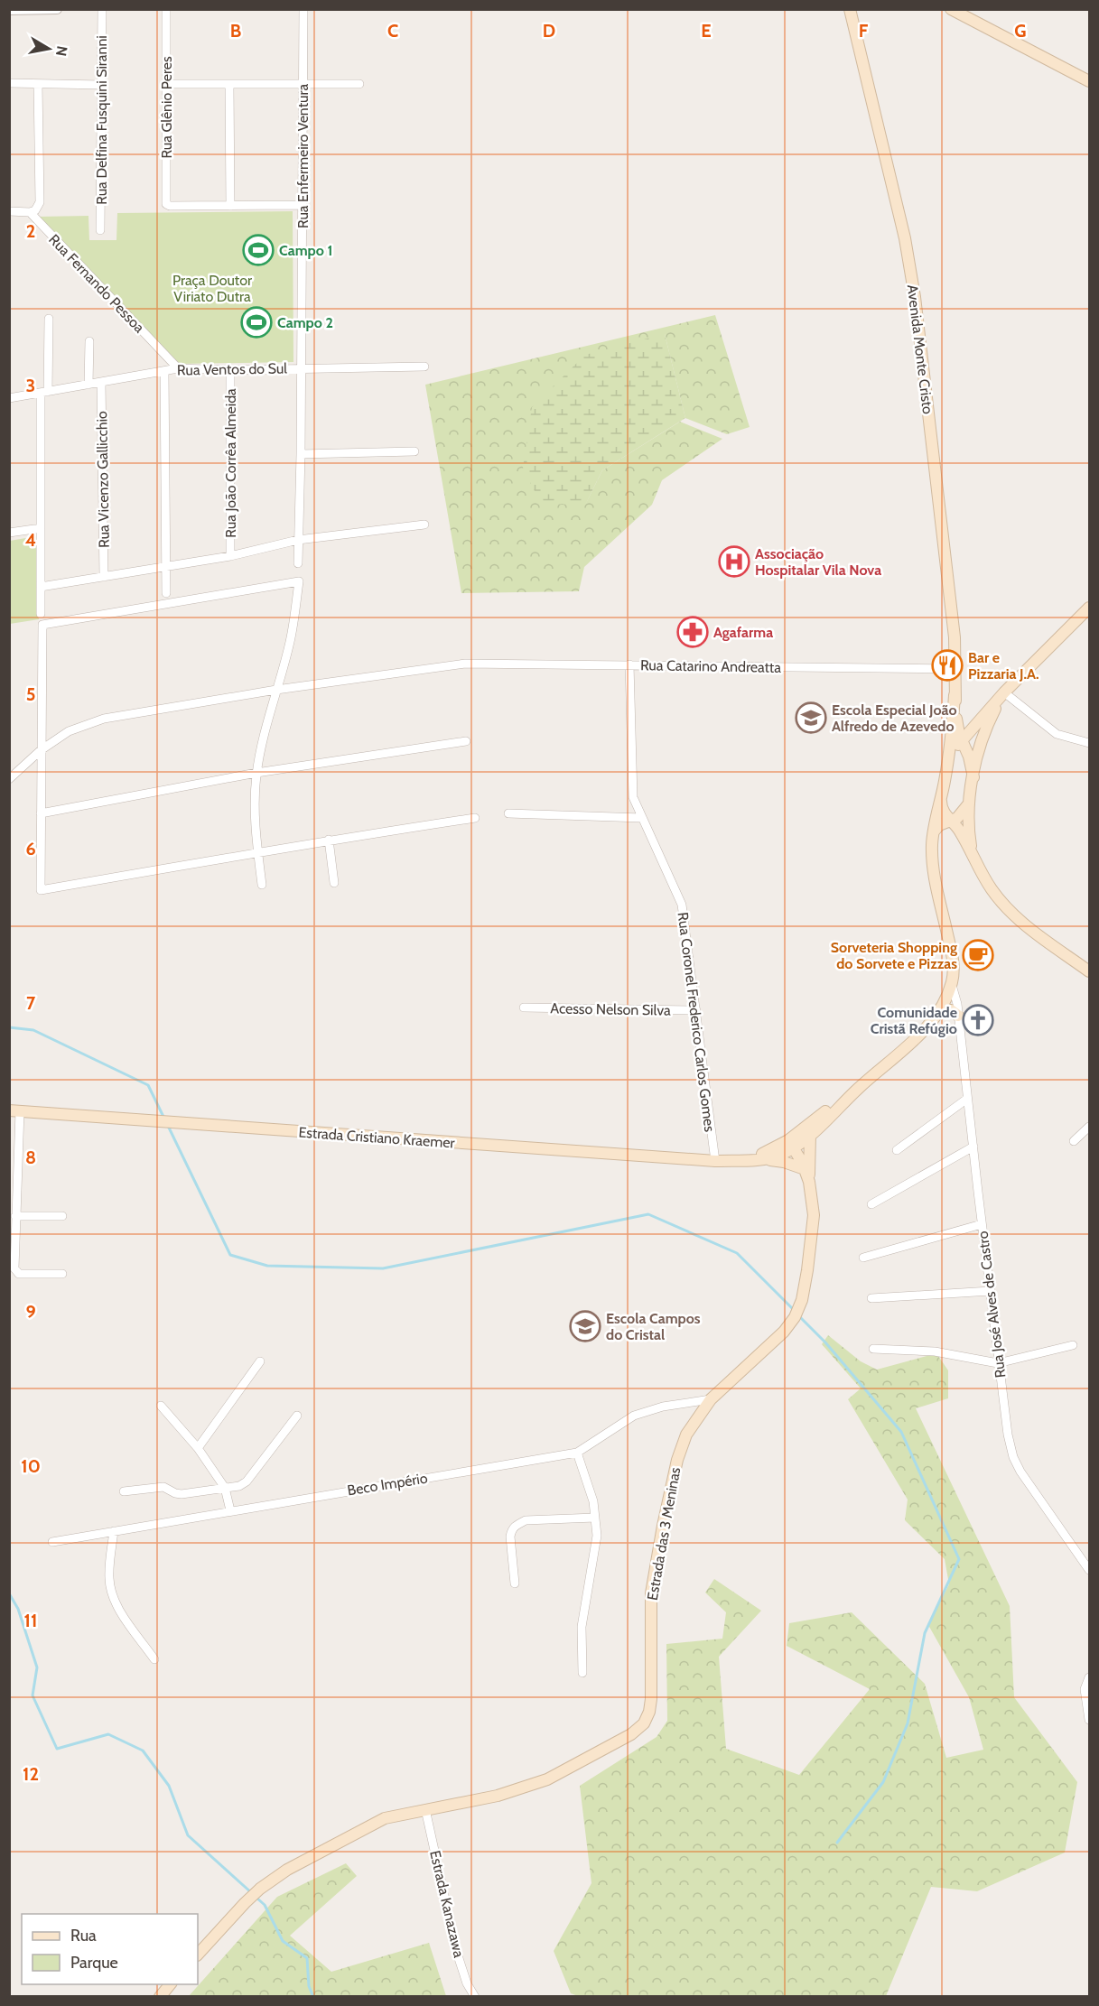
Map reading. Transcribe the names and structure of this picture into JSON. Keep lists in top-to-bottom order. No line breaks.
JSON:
{"streets":{"main road":["Avenida Monte Cristo","Estrada Cristiano Kraemer","Estrada das 3 Meninas"],"street":["Rua Glênio Peres","Rua Delfina Fusquini Siranni","Rua Enfermeiro Ventura","Rua Fernando Pessoa","Rua Ventos do Sul","Rua João Corrêa Almeida","Rua Vicenzo Gallicchio","Rua Catarino Andreatta","Acesso Nelson Silva","Rua Coronel Frederico Carlos Gomes","Rua José Alves de Castro","Beco Império","Estrada Kanazawa"]},"crossings":[["Rua Enfermeiro Ventura","Rua Ventos do Sul"],["Rua Fernando Pessoa","Rua Ventos do Sul"],["Avenida Monte Cristo","Rua Catarino Andreatta"],["Avenida Monte Cristo","Estrada Cristiano Kraemer"],["Rua Ventos do Sul","Rua João Corrêa Almeida"],["Rua Ventos do Sul","Rua Vicenzo Gallicchio"],["Rua Catarino Andreatta","Rua Coronel Frederico Carlos Gomes"],["Acesso Nelson Silva","Rua Coronel Frederico Carlos Gomes"],["Rua Coronel Frederico Carlos Gomes","Estrada Cristiano Kraemer"],["Estrada Cristiano Kraemer","Rua José Alves de Castro"],["Estrada Cristiano Kraemer","Estrada das 3 Meninas"],["Beco Império","Estrada das 3 Meninas"],["Estrada das 3 Meninas","Estrada Kanazawa"]],"parks":["Praça Doutor Viriato Dutra"],"places":{"sports":["Campo 1","Campo 2"],"hospital":["Associação Hospitalar Vila Nova"],"pharmacy":["Agafarma"],"restaurant":["Bar e Pizzaria J.A."],"school or university":["Escola Especial João Alfredo de Azevedo","Escola Campos do Cristal"],"cafe":["Sorveteria Shopping do Sorvete e Pizzas"],"church":["Comunidade Cristã Refúgio"]},"legend":["Rua","Parque"],"north":"right","grid":{"columns":["B","C","D","E","F","G"],"rows":["2","3","4","5","6","7","8","9","10","11","12"]}}
